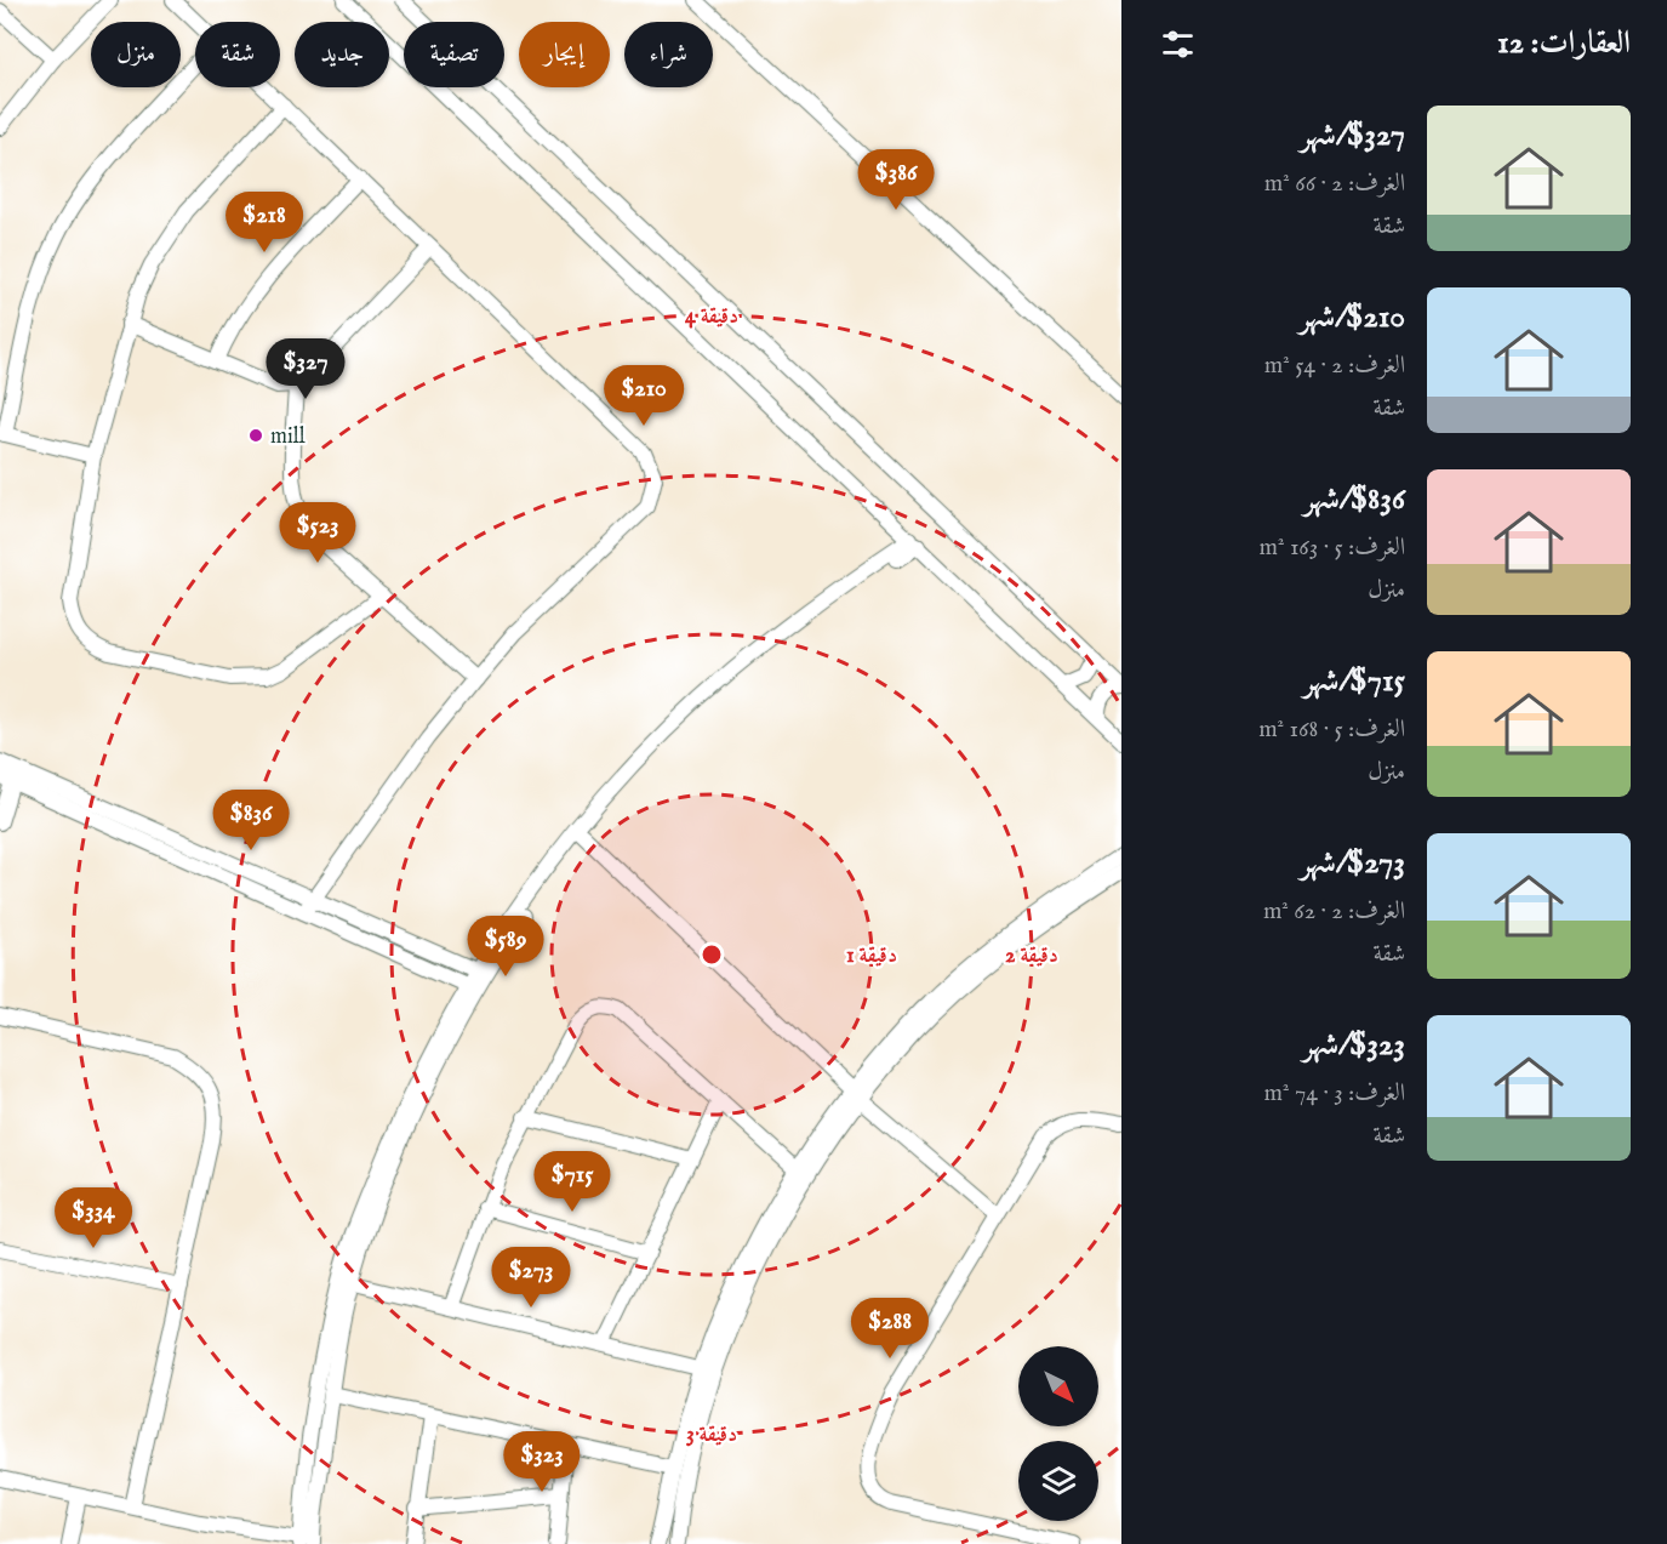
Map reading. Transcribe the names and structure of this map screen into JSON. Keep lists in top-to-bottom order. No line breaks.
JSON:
{"places":["mill"],"north":"bottom right","page":{"heading":"العقارات: 12","chip":["شراء","إيجار","تصفية","جديد","شقة","منزل"],"list":[{"name":"$327/شهر","note":"الغرف: 2 · 66 m² · شقة"},{"name":"$210/شهر","note":"الغرف: 2 · 54 m² · شقة"},{"name":"$836/شهر","note":"الغرف: 5 · 163 m² · منزل"},{"name":"$715/شهر","note":"الغرف: 5 · 168 m² · منزل"},{"name":"$273/شهر","note":"الغرف: 2 · 62 m² · شقة"},{"name":"$323/شهر","note":"الغرف: 3 · 74 m² · شقة"}],"price":["$386","$218","$327","$210","$523","$836","$589","$715","$334","$273","$288","$323"]},"rings":["4 دقيقة","1 دقيقة","2 دقيقة","3 دقيقة"]}
